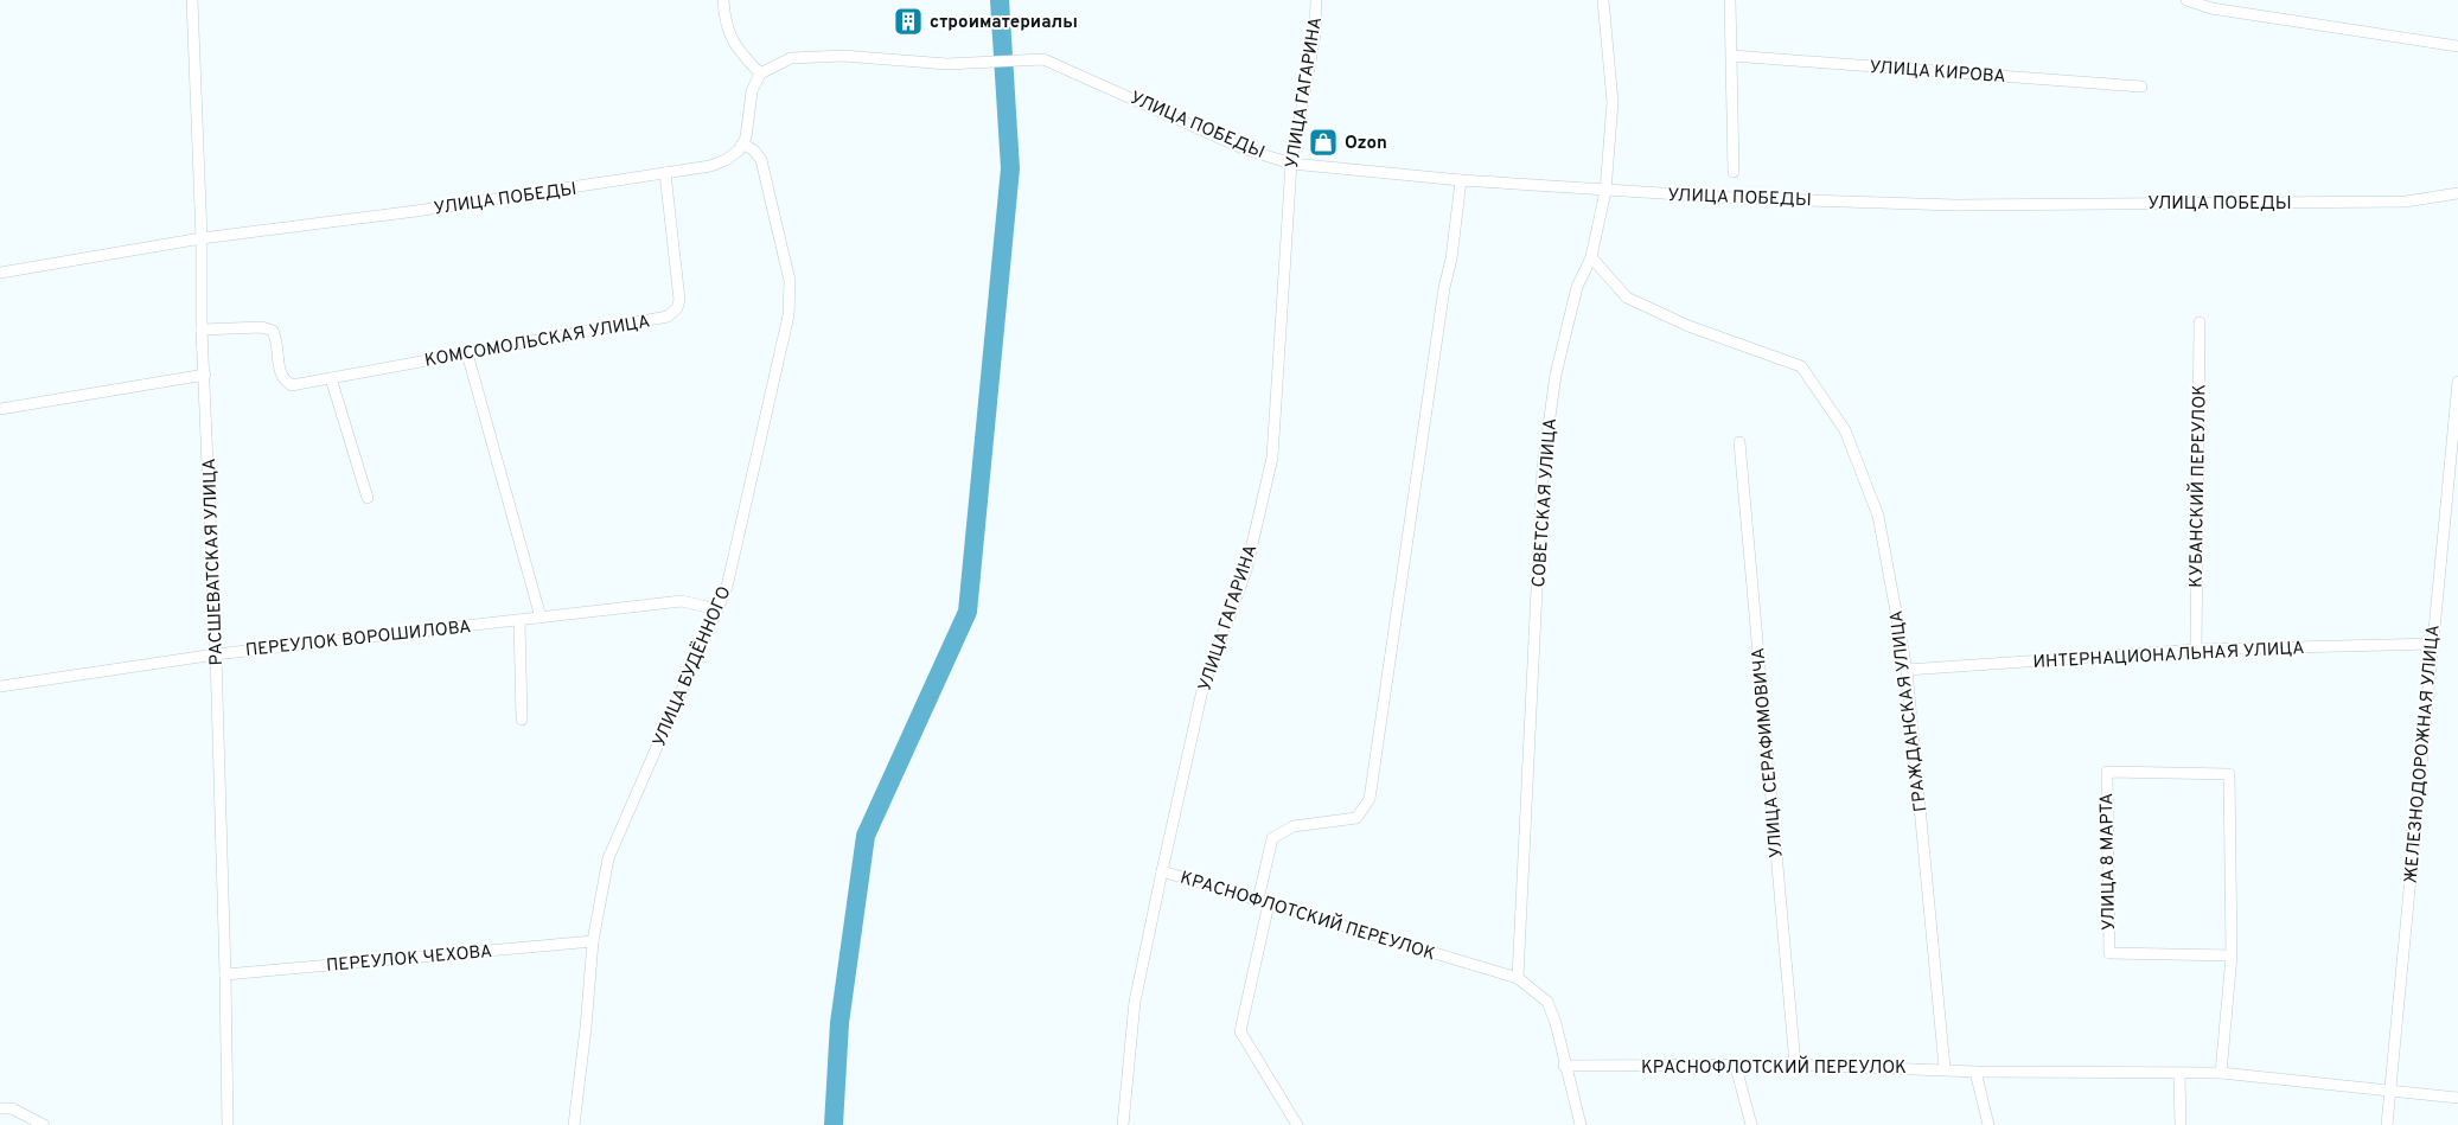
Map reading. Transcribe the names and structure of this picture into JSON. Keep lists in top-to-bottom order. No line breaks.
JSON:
{"streets":{"street":["УЛИЦА КИРОВА","УЛИЦА ГАГАРИНА","УЛИЦА ПОБЕДЫ","КОМСОМОЛЬСКАЯ УЛИЦА","КУБАНСКИЙ ПЕРЕУЛОК","СОВЕТСКАЯ УЛИЦА","РАСШЕВАТСКАЯ УЛИЦА","ПЕРЕУЛОК ВОРОШИЛОВА","ИНТЕРНАЦИОНАЛЬНАЯ УЛИЦА","УЛИЦА БУДЁННОГО","ГРАЖДАНСКАЯ УЛИЦА","УЛИЦА СЕРАФИМОВИЧА","ЖЕЛЕЗНОДОРОЖНАЯ УЛИЦА","УЛИЦА 8 МАРТА","КРАСНОФЛОТСКИЙ ПЕРЕУЛОК","ПЕРЕУЛОК ЧЕХОВА"]},"crossings":[["УЛИЦА ГАГАРИНА","УЛИЦА ПОБЕДЫ"],["УЛИЦА ГАГАРИНА","КРАСНОФЛОТСКИЙ ПЕРЕУЛОК"],["УЛИЦА ПОБЕДЫ","КОМСОМОЛЬСКАЯ УЛИЦА"],["УЛИЦА ПОБЕДЫ","СОВЕТСКАЯ УЛИЦА"],["УЛИЦА ПОБЕДЫ","РАСШЕВАТСКАЯ УЛИЦА"],["УЛИЦА ПОБЕДЫ","УЛИЦА БУДЁННОГО"],["КОМСОМОЛЬСКАЯ УЛИЦА","РАСШЕВАТСКАЯ УЛИЦА"],["КУБАНСКИЙ ПЕРЕУЛОК","ИНТЕРНАЦИОНАЛЬНАЯ УЛИЦА"],["СОВЕТСКАЯ УЛИЦА","ГРАЖДАНСКАЯ УЛИЦА"],["СОВЕТСКАЯ УЛИЦА","КРАСНОФЛОТСКИЙ ПЕРЕУЛОК"],["РАСШЕВАТСКАЯ УЛИЦА","ПЕРЕУЛОК ВОРОШИЛОВА"],["РАСШЕВАТСКАЯ УЛИЦА","ПЕРЕУЛОК ЧЕХОВА"],["ПЕРЕУЛОК ВОРОШИЛОВА","УЛИЦА БУДЁННОГО"],["ИНТЕРНАЦИОНАЛЬНАЯ УЛИЦА","ГРАЖДАНСКАЯ УЛИЦА"],["ИНТЕРНАЦИОНАЛЬНАЯ УЛИЦА","ЖЕЛЕЗНОДОРОЖНАЯ УЛИЦА"],["УЛИЦА БУДЁННОГО","ПЕРЕУЛОК ЧЕХОВА"],["ГРАЖДАНСКАЯ УЛИЦА","КРАСНОФЛОТСКИЙ ПЕРЕУЛОК"],["УЛИЦА СЕРАФИМОВИЧА","КРАСНОФЛОТСКИЙ ПЕРЕУЛОК"],["ЖЕЛЕЗНОДОРОЖНАЯ УЛИЦА","КРАСНОФЛОТСКИЙ ПЕРЕУЛОК"],["УЛИЦА 8 МАРТА","КРАСНОФЛОТСКИЙ ПЕРЕУЛОК"]],"places":{"building":["строиматериалы"],"shop":["Ozon"]}}
